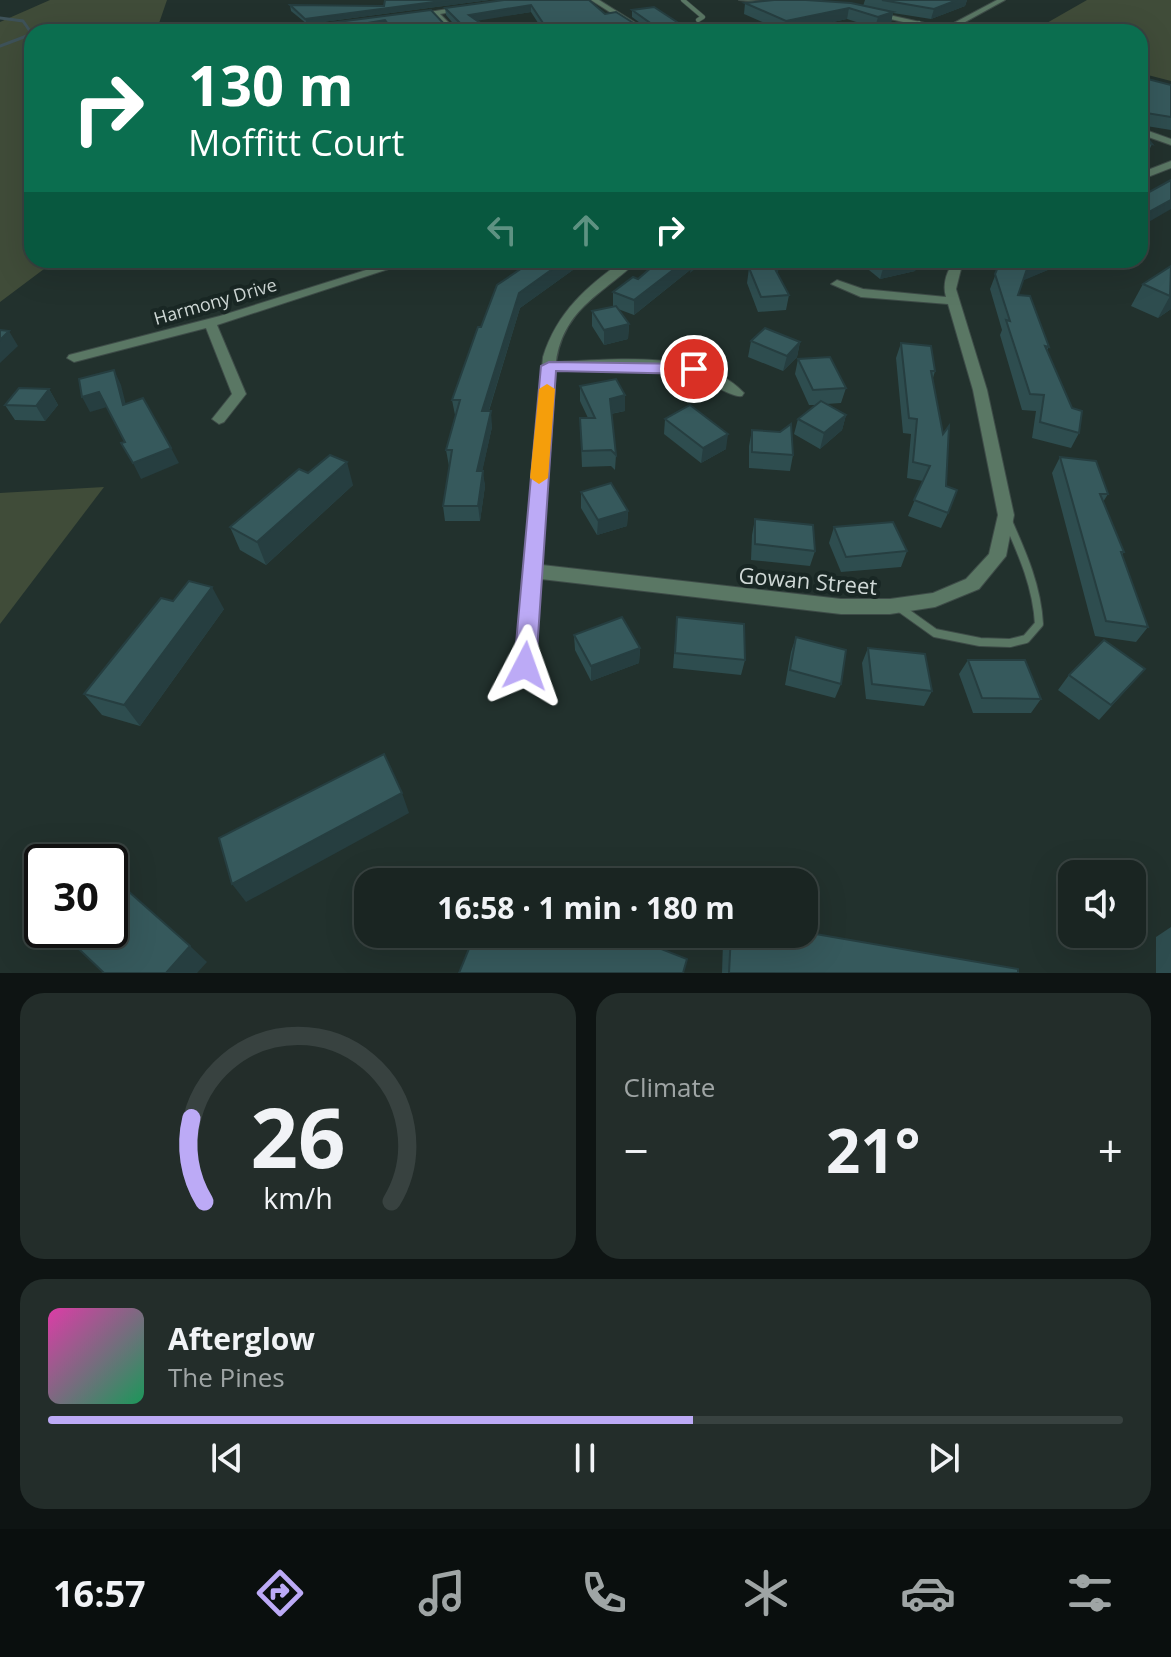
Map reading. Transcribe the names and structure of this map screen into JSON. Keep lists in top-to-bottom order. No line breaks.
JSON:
{"streets":{"street":["Harmony Drive","Gowan Street"]},"page":{"turn":["130 m","Moffitt Court"],"limit":"30","trip":"16:58 · 1 min · 180 m","tile":"Climate","heat":["−","21°","+"],"song":["Afterglow","The Pines"],"tabs":"16:57","gauge":["26","km/h"]}}
